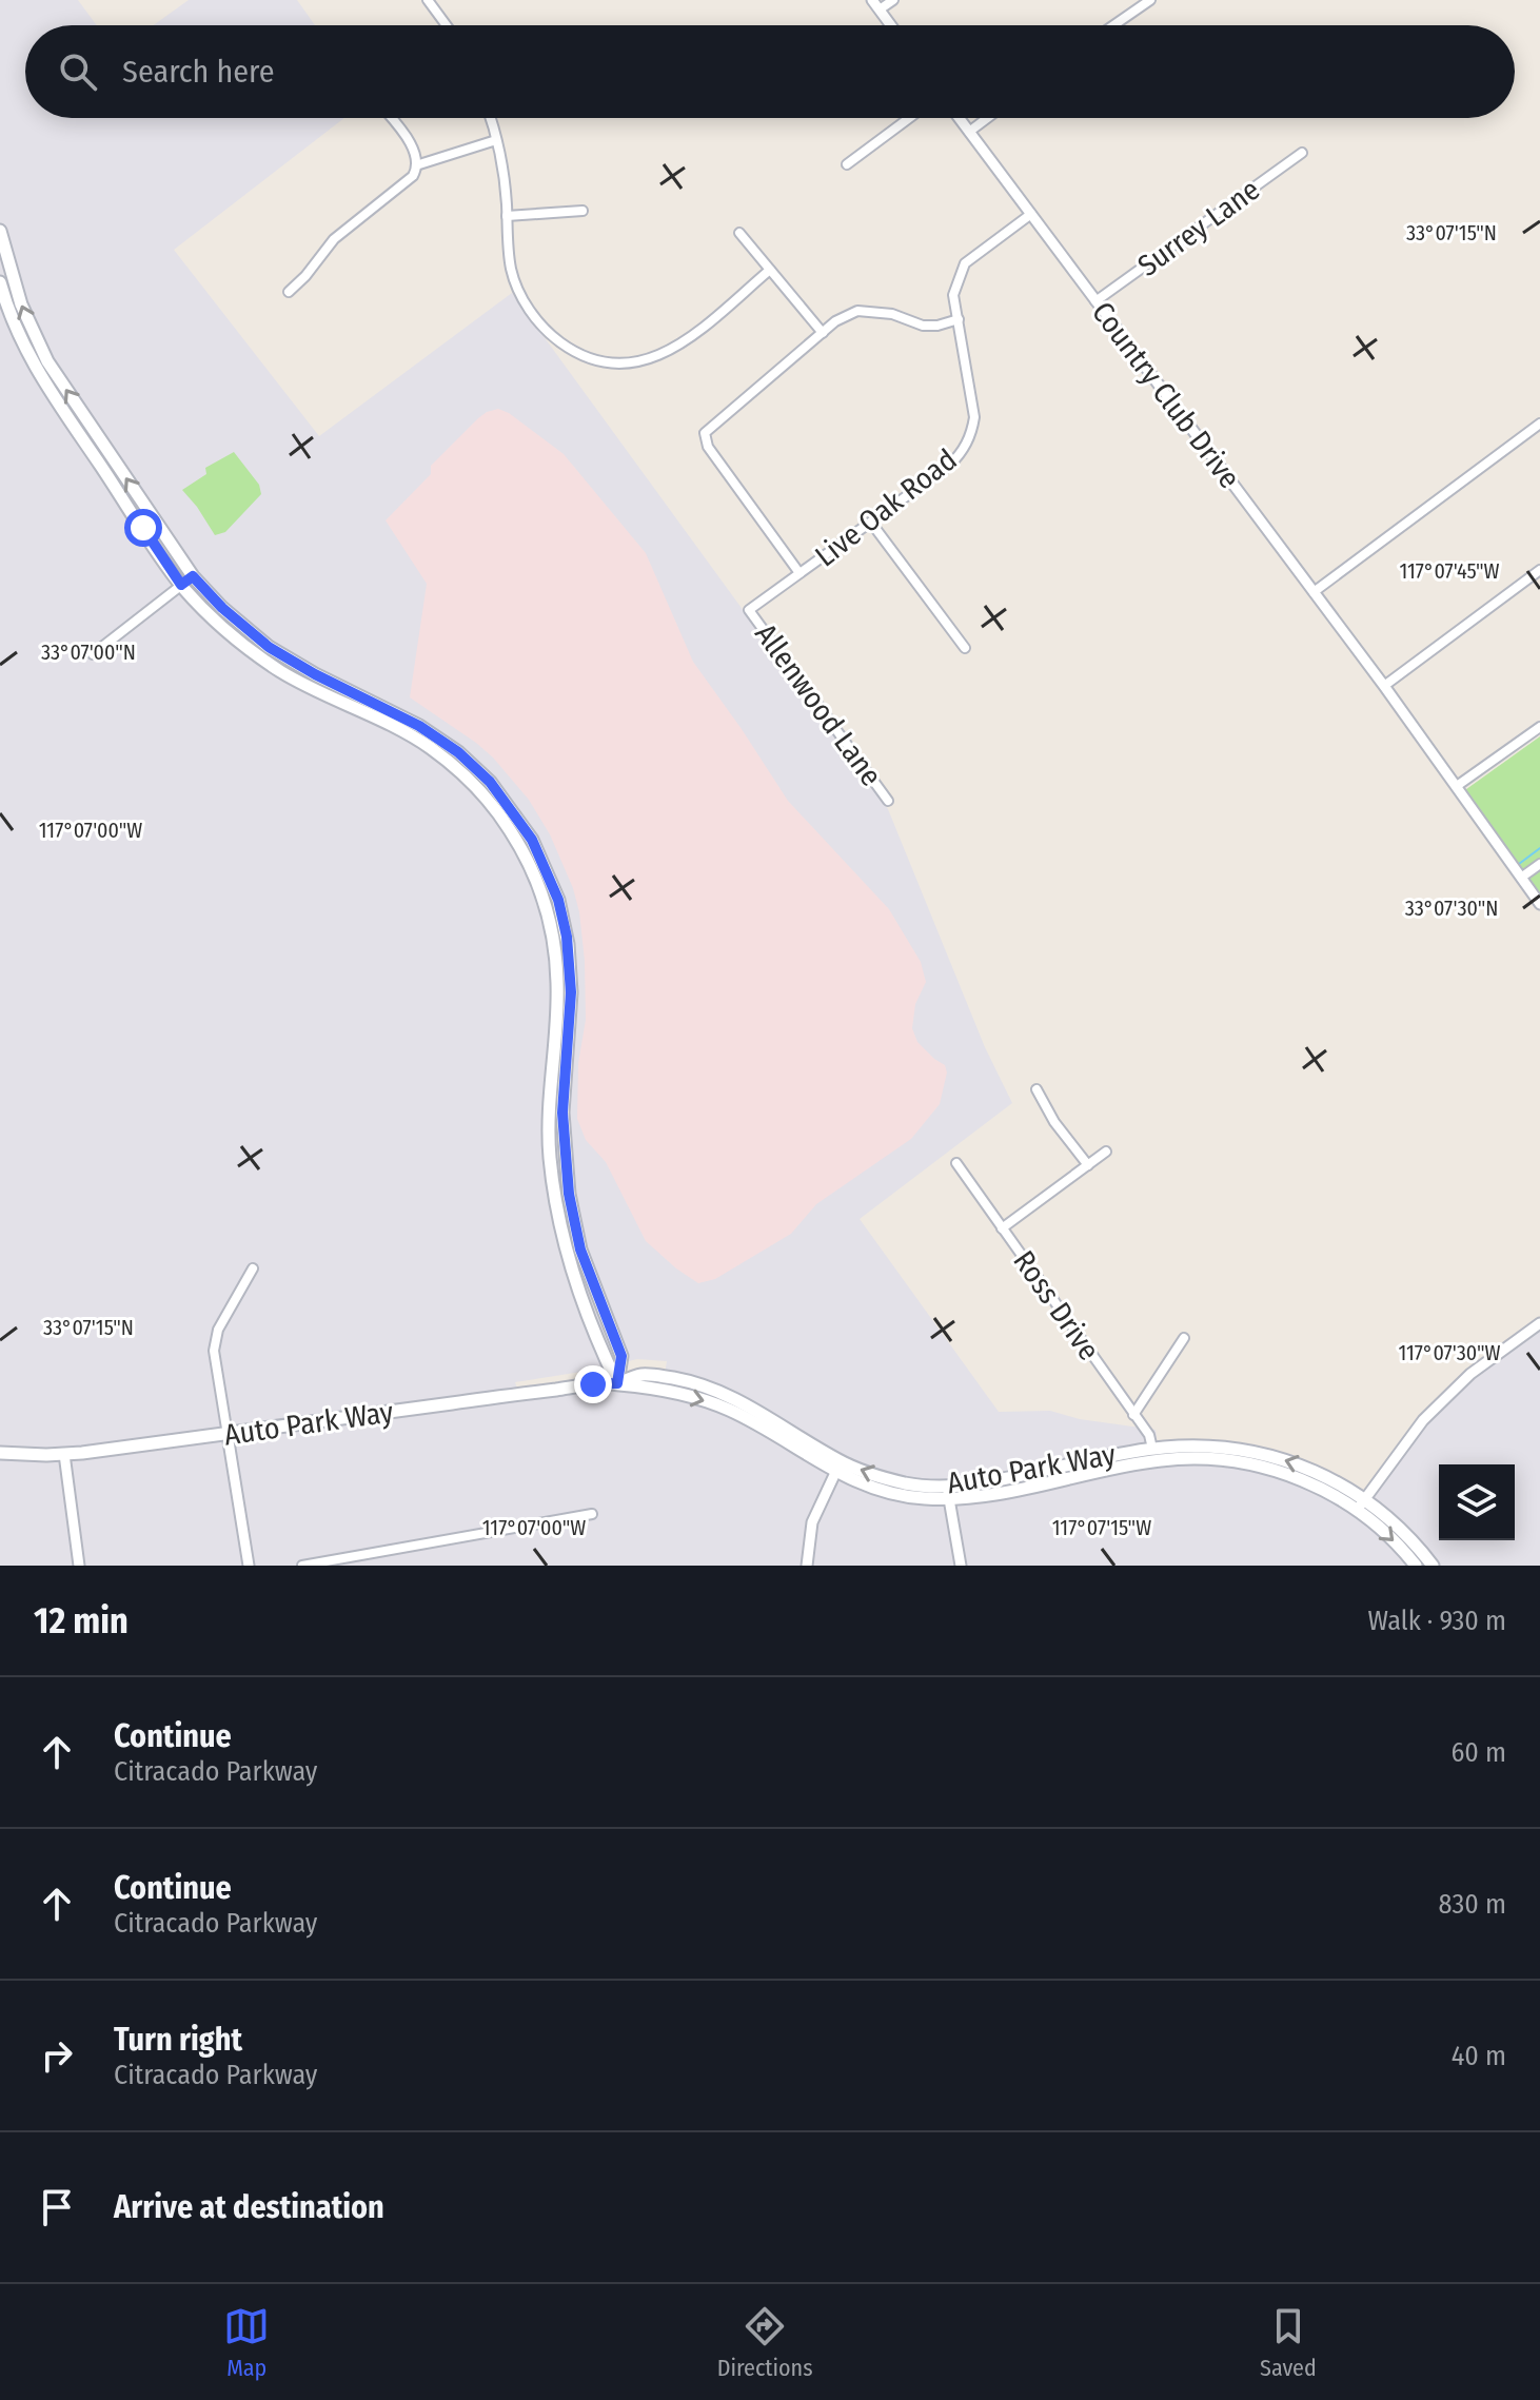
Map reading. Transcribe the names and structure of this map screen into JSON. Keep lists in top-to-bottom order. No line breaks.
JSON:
{"streets":{"main road":["Auto Park Way"],"street":["Surrey Lane","Country Club Drive","Live Oak Road","Allenwood Lane","Ross Drive"]},"crossings":[["Surrey Lane","Country Club Drive"],["Country Club Drive","Live Oak Road"],["Live Oak Road","Allenwood Lane"],["Ross Drive","Auto Park Way"]],"page":{"search":"Search here","heading":["12 min","Walk · 930 m"],"list":[["Continue","Citracado Parkway","60 m"],["Continue","Citracado Parkway","830 m"],["Turn right","Citracado Parkway","40 m"],"Arrive at destination"],"nav":["Map","Directions","Saved"]},"coordinates":["33°07'15\"N","117°07'45\"W","33°07'00\"N","117°07'00\"W","33°07'30\"N","117°07'30\"W","117°07'15\"W"]}
